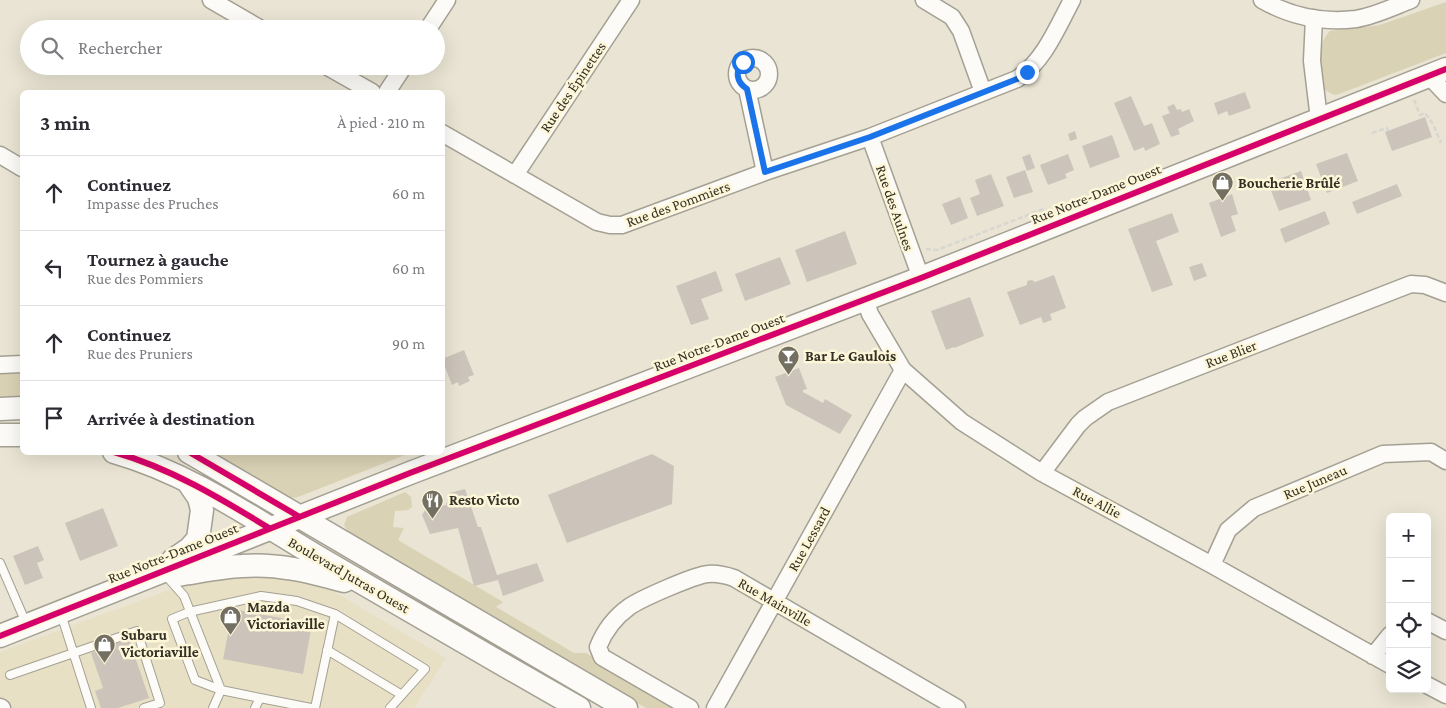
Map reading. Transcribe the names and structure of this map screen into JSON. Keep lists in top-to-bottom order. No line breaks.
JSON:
{"streets":{"street":["Rue des Épinettes","Rue Notre-Dame Ouest","Rue des Pommiers","Rue des Aulnes","Rue Blier","Rue Juneau","Rue Allie","Rue Lessard","Boulevard Jutras Ouest","Rue Mainville"]},"crossings":[["Rue des Épinettes","Rue des Pommiers"],["Rue Notre-Dame Ouest","Rue des Aulnes"],["Rue Notre-Dame Ouest","Rue Allie"],["Rue Notre-Dame Ouest","Boulevard Jutras Ouest"],["Rue des Pommiers","Rue des Aulnes"],["Rue Blier","Rue Allie"],["Rue Juneau","Rue Allie"],["Rue Allie","Rue Lessard"],["Rue Lessard","Rue Mainville"]],"places":{"shop":["Boucherie Brûlé","Mazda Victoriaville","Subaru Victoriaville"],"bar":["Bar Le Gaulois"],"restaurant":["Resto Victo"]},"page":{"search":"Rechercher","heading":["3 min","À pied · 210 m"],"list":[["Continuez","Impasse des Pruches","60 m"],["Tournez à gauche","Rue des Pommiers","60 m"],["Continuez","Rue des Pruniers","90 m"],"Arrivée à destination"],"map_buttons":["+","−"]}}
